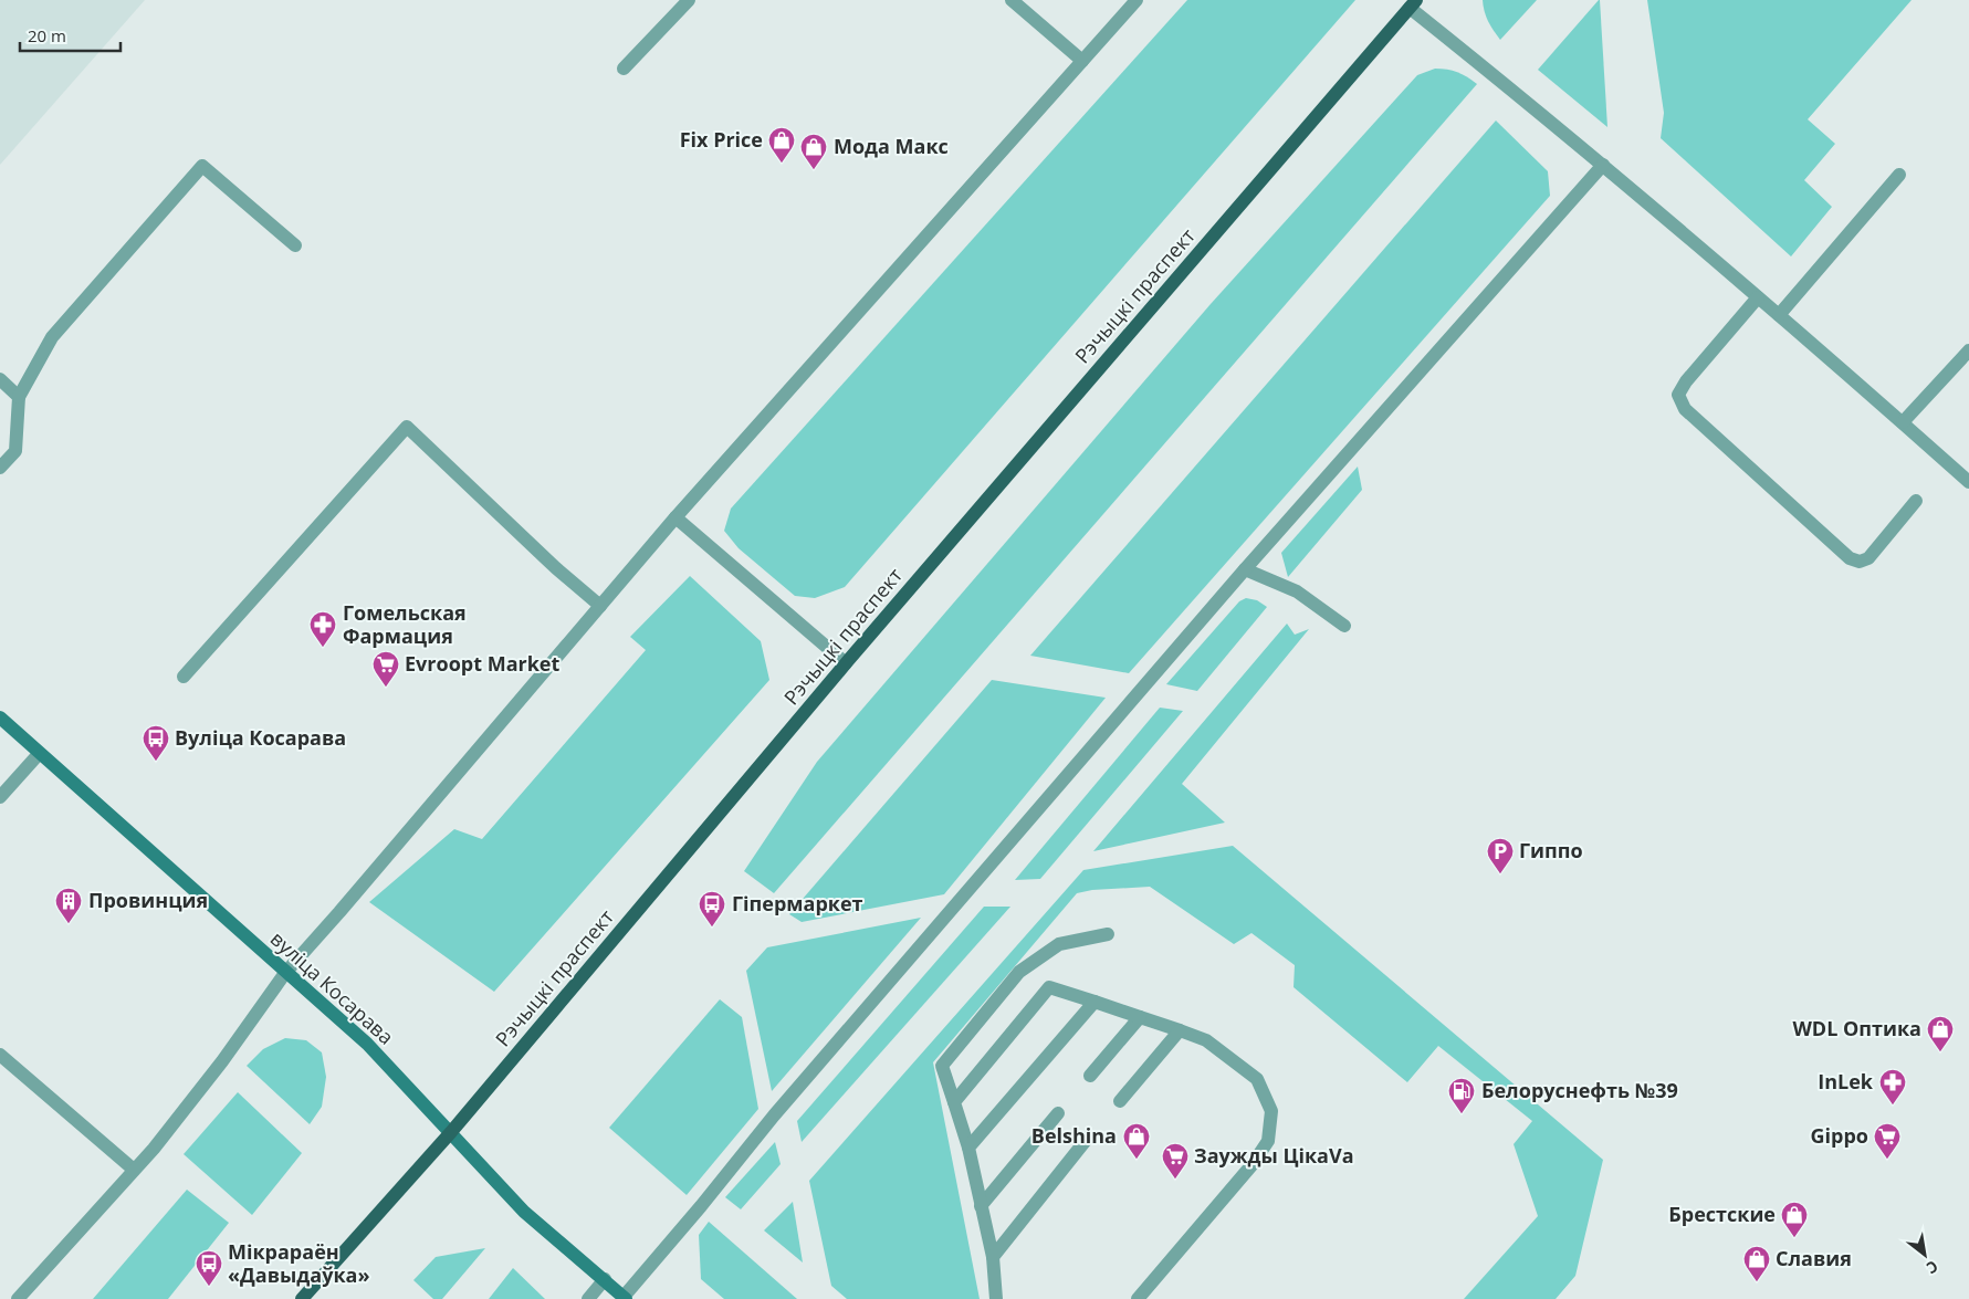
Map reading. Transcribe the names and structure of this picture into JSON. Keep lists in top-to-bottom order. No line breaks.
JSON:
{"streets":{"main road":["Рэчыцкі праспект","вуліца Косарава"]},"crossings":[["Рэчыцкі праспект","вуліца Косарава"]],"places":{"shop":["Fix Price","Мода Макс","WDL Оптика","Belshina","Брестские","Славия"],"pharmacy":["Гомельская Фармация","InLek"],"supermarket":["Evroopt Market","Gippo","Заужды ЦікаVа"],"bus stop":["Вуліца Косарава","Гіпермаркет","Мікрараён «Давыдаўка»"],"parking":["Гиппо"],"building":["Провинция"],"fuel station":["Белоруснефть №39"]},"scale_bar":"20 m","north":"bottom right"}
